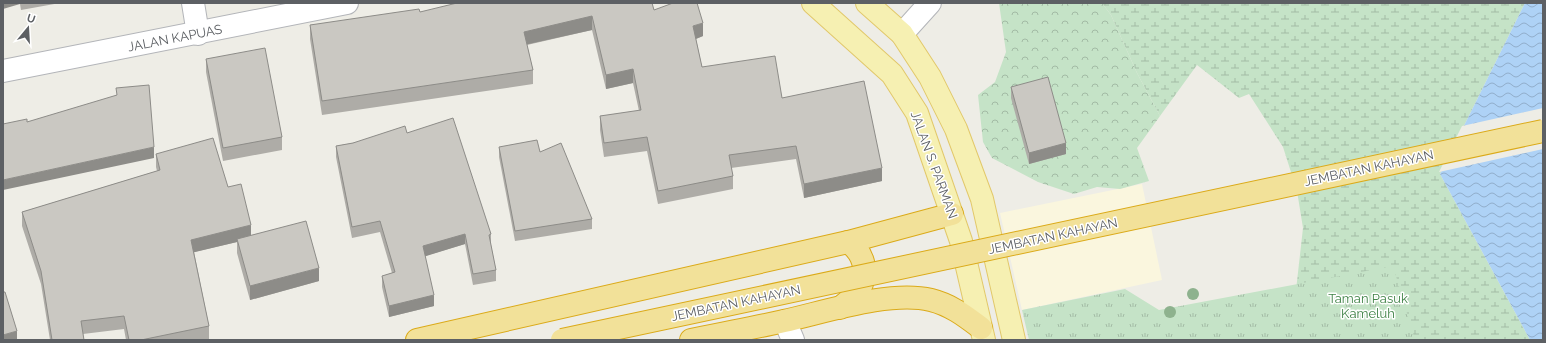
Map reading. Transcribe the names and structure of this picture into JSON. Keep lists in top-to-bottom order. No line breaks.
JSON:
{"streets":{"highway":["JEMBATAN KAHAYAN"],"main road":["JALAN S. PARMAN"],"street":["JALAN KAPUAS"]},"parks":["Taman Pasuk Kameluh"],"north":"top"}
